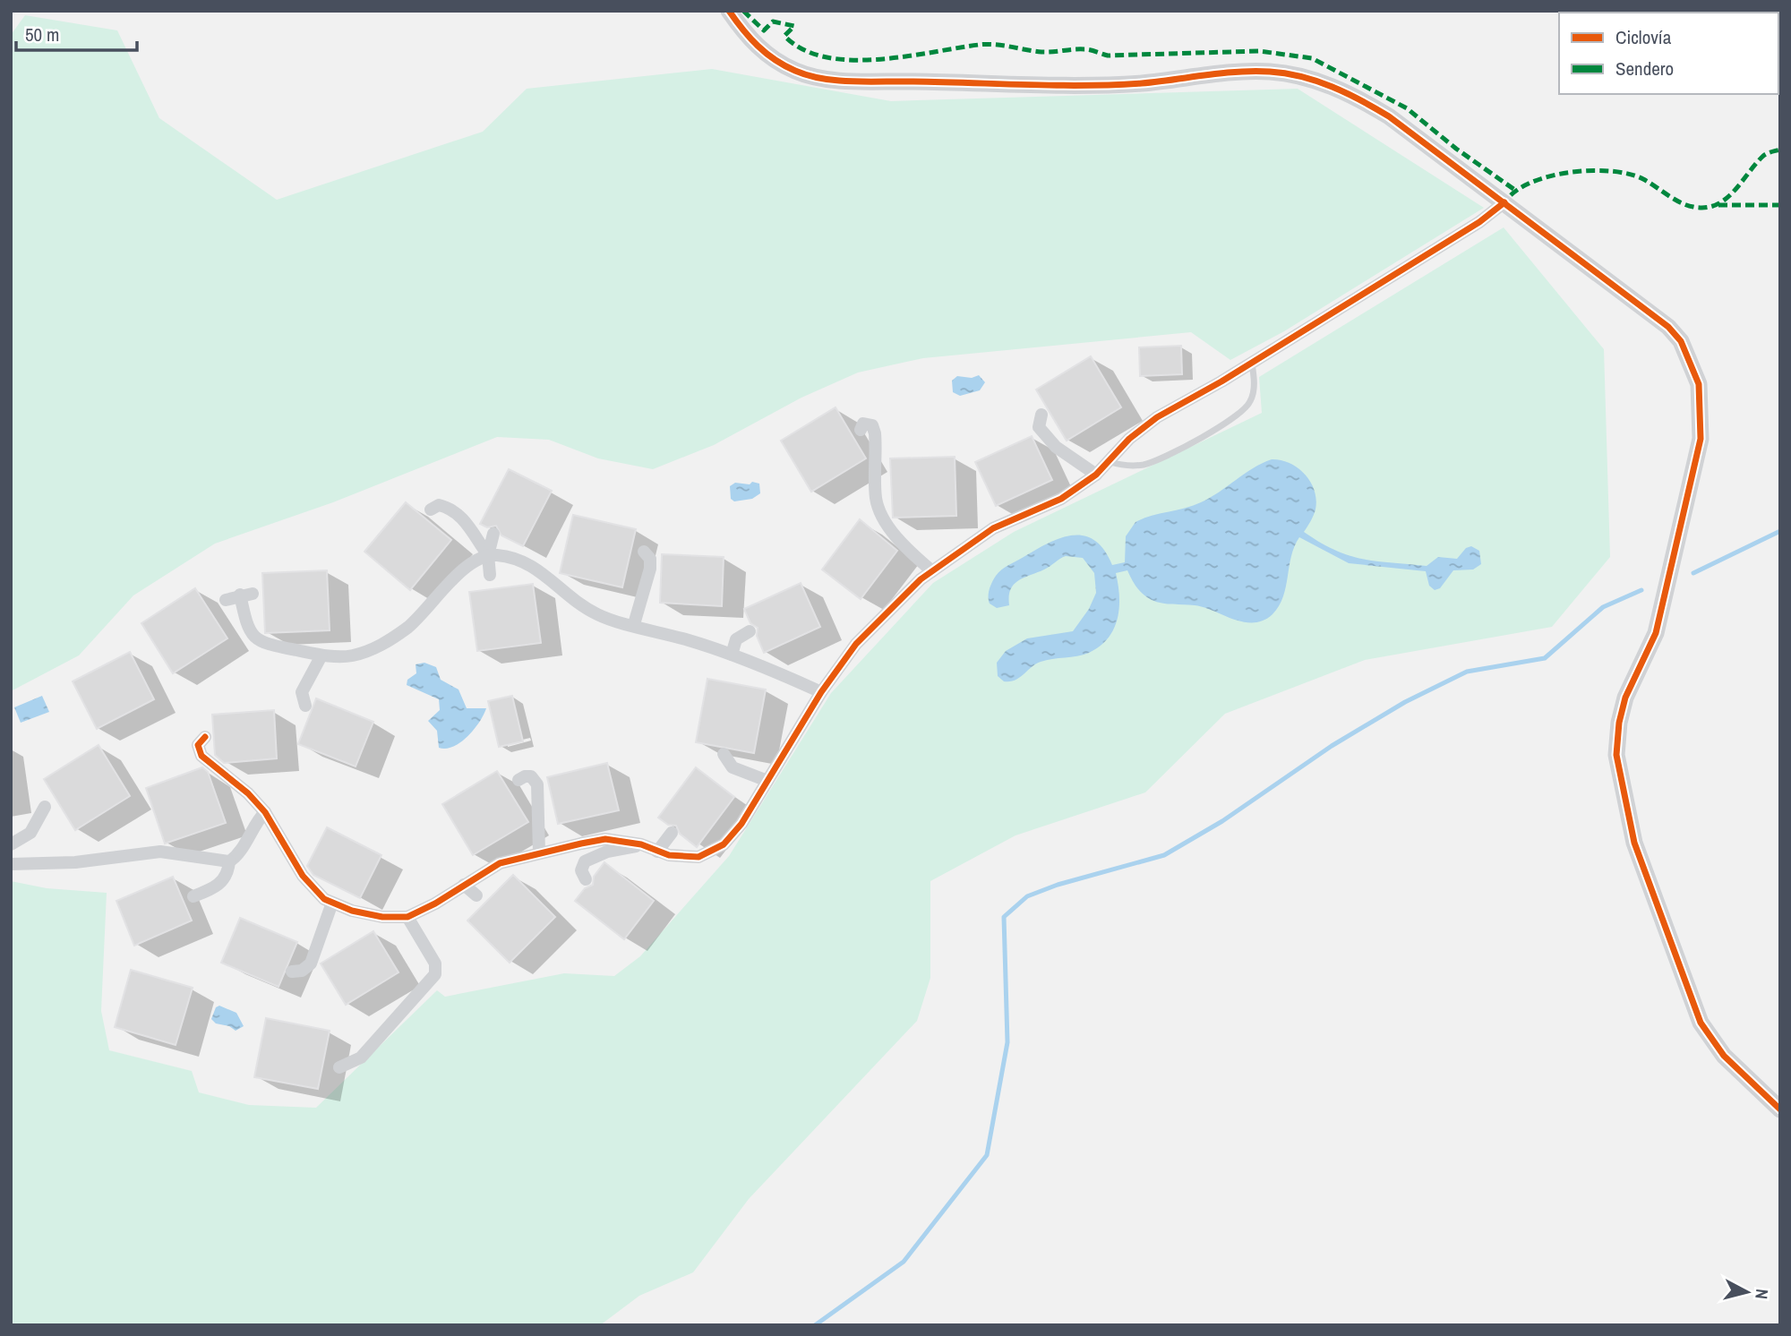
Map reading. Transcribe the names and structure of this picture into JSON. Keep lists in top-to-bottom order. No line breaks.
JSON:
{"legend":["Ciclovía","Sendero"],"scale_bar":"50 m","north":"right"}
